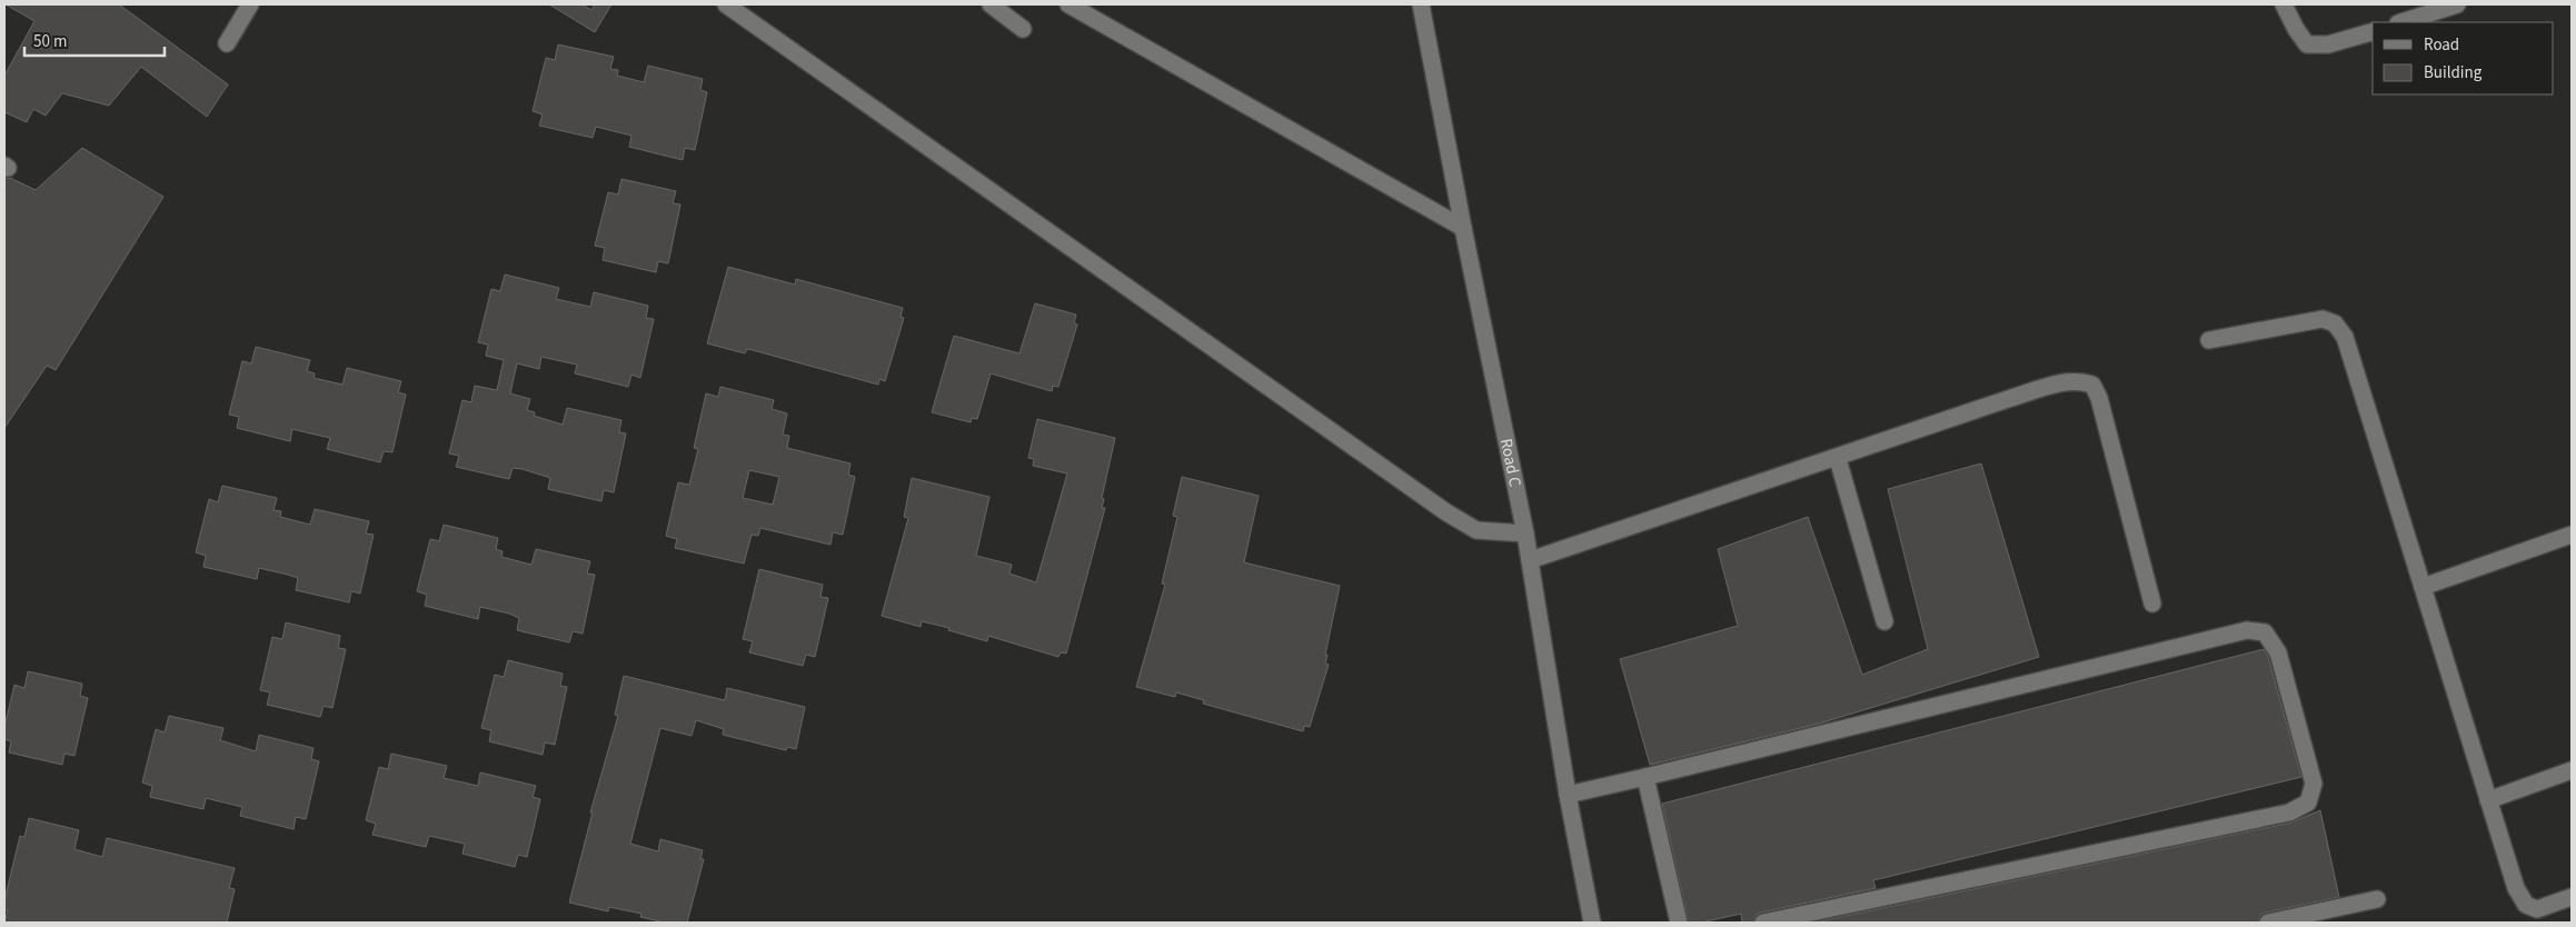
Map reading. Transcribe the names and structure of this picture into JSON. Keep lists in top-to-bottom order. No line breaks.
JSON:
{"streets":{"street":["Road C"]},"legend":["Road","Building"],"scale_bar":"50 m"}
